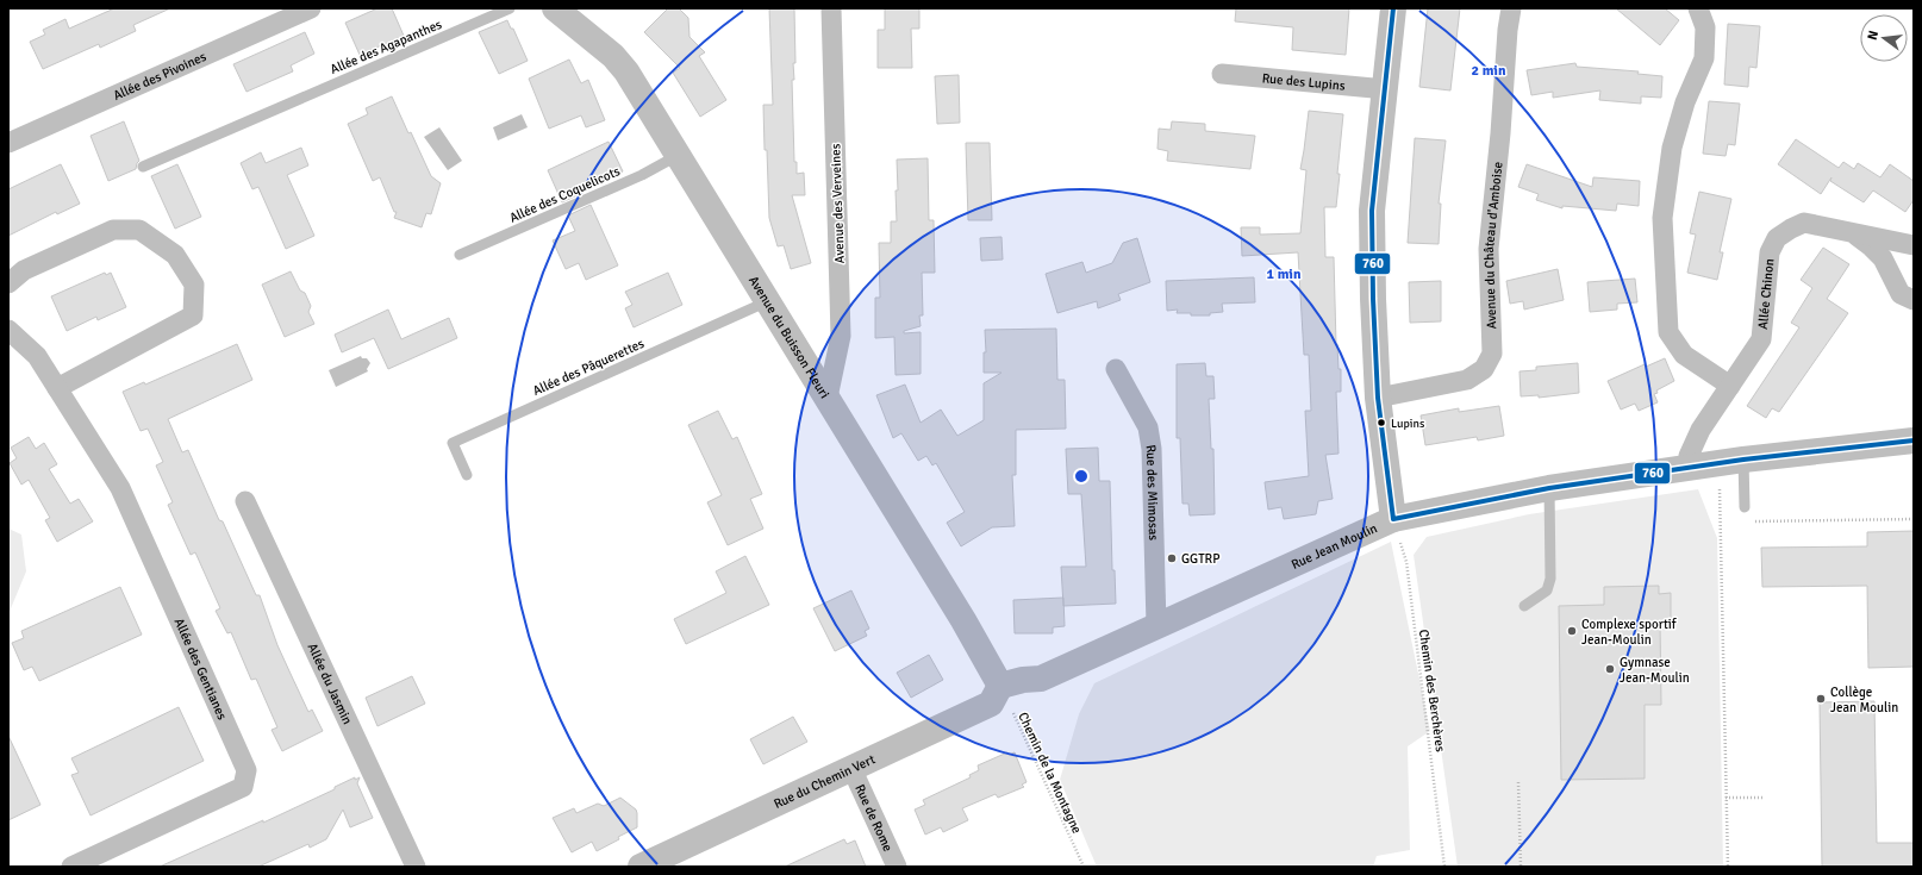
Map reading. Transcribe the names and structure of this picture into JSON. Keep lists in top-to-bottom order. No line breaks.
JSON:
{"streets":{"street":["Allée des Pivoines","Rue des Lupins","Avenue des Verveines","Avenue du Château d'Amboise","Allée Chinon","Avenue du Buisson Fleuri","Rue des Mimosas","Rue Jean Moulin","Allée des Gentianes","Allée du Jasmin","Rue du Chemin Vert","Rue de Rome"],"lane":["Allée des Agapanthes","Allée des Coquelicots","Allée des Pâquerettes"],"path":["Chemin des Berchères","Chemin de la Montagne"]},"crossings":[["Allée des Coquelicots","Avenue du Buisson Fleuri"],["Avenue des Verveines","Avenue du Buisson Fleuri"],["Allée Chinon","Rue Jean Moulin"],["Avenue du Buisson Fleuri","Allée des Pâquerettes"],["Avenue du Buisson Fleuri","Rue Jean Moulin"],["Avenue du Buisson Fleuri","Chemin de la Montagne"],["Avenue du Buisson Fleuri","Rue du Chemin Vert"],["Rue des Mimosas","Rue Jean Moulin"],["Rue Jean Moulin","Chemin des Berchères"],["Rue Jean Moulin","Chemin de la Montagne"],["Rue Jean Moulin","Rue du Chemin Vert"],["Chemin de la Montagne","Rue du Chemin Vert"],["Rue du Chemin Vert","Rue de Rome"]],"places":["Lupins","GGTRP","Complexe sportif Jean-Moulin","Gymnase Jean-Moulin","Collège Jean Moulin"],"lines":["transit line 760"],"north":"left","rings":["2 min","1 min"]}
